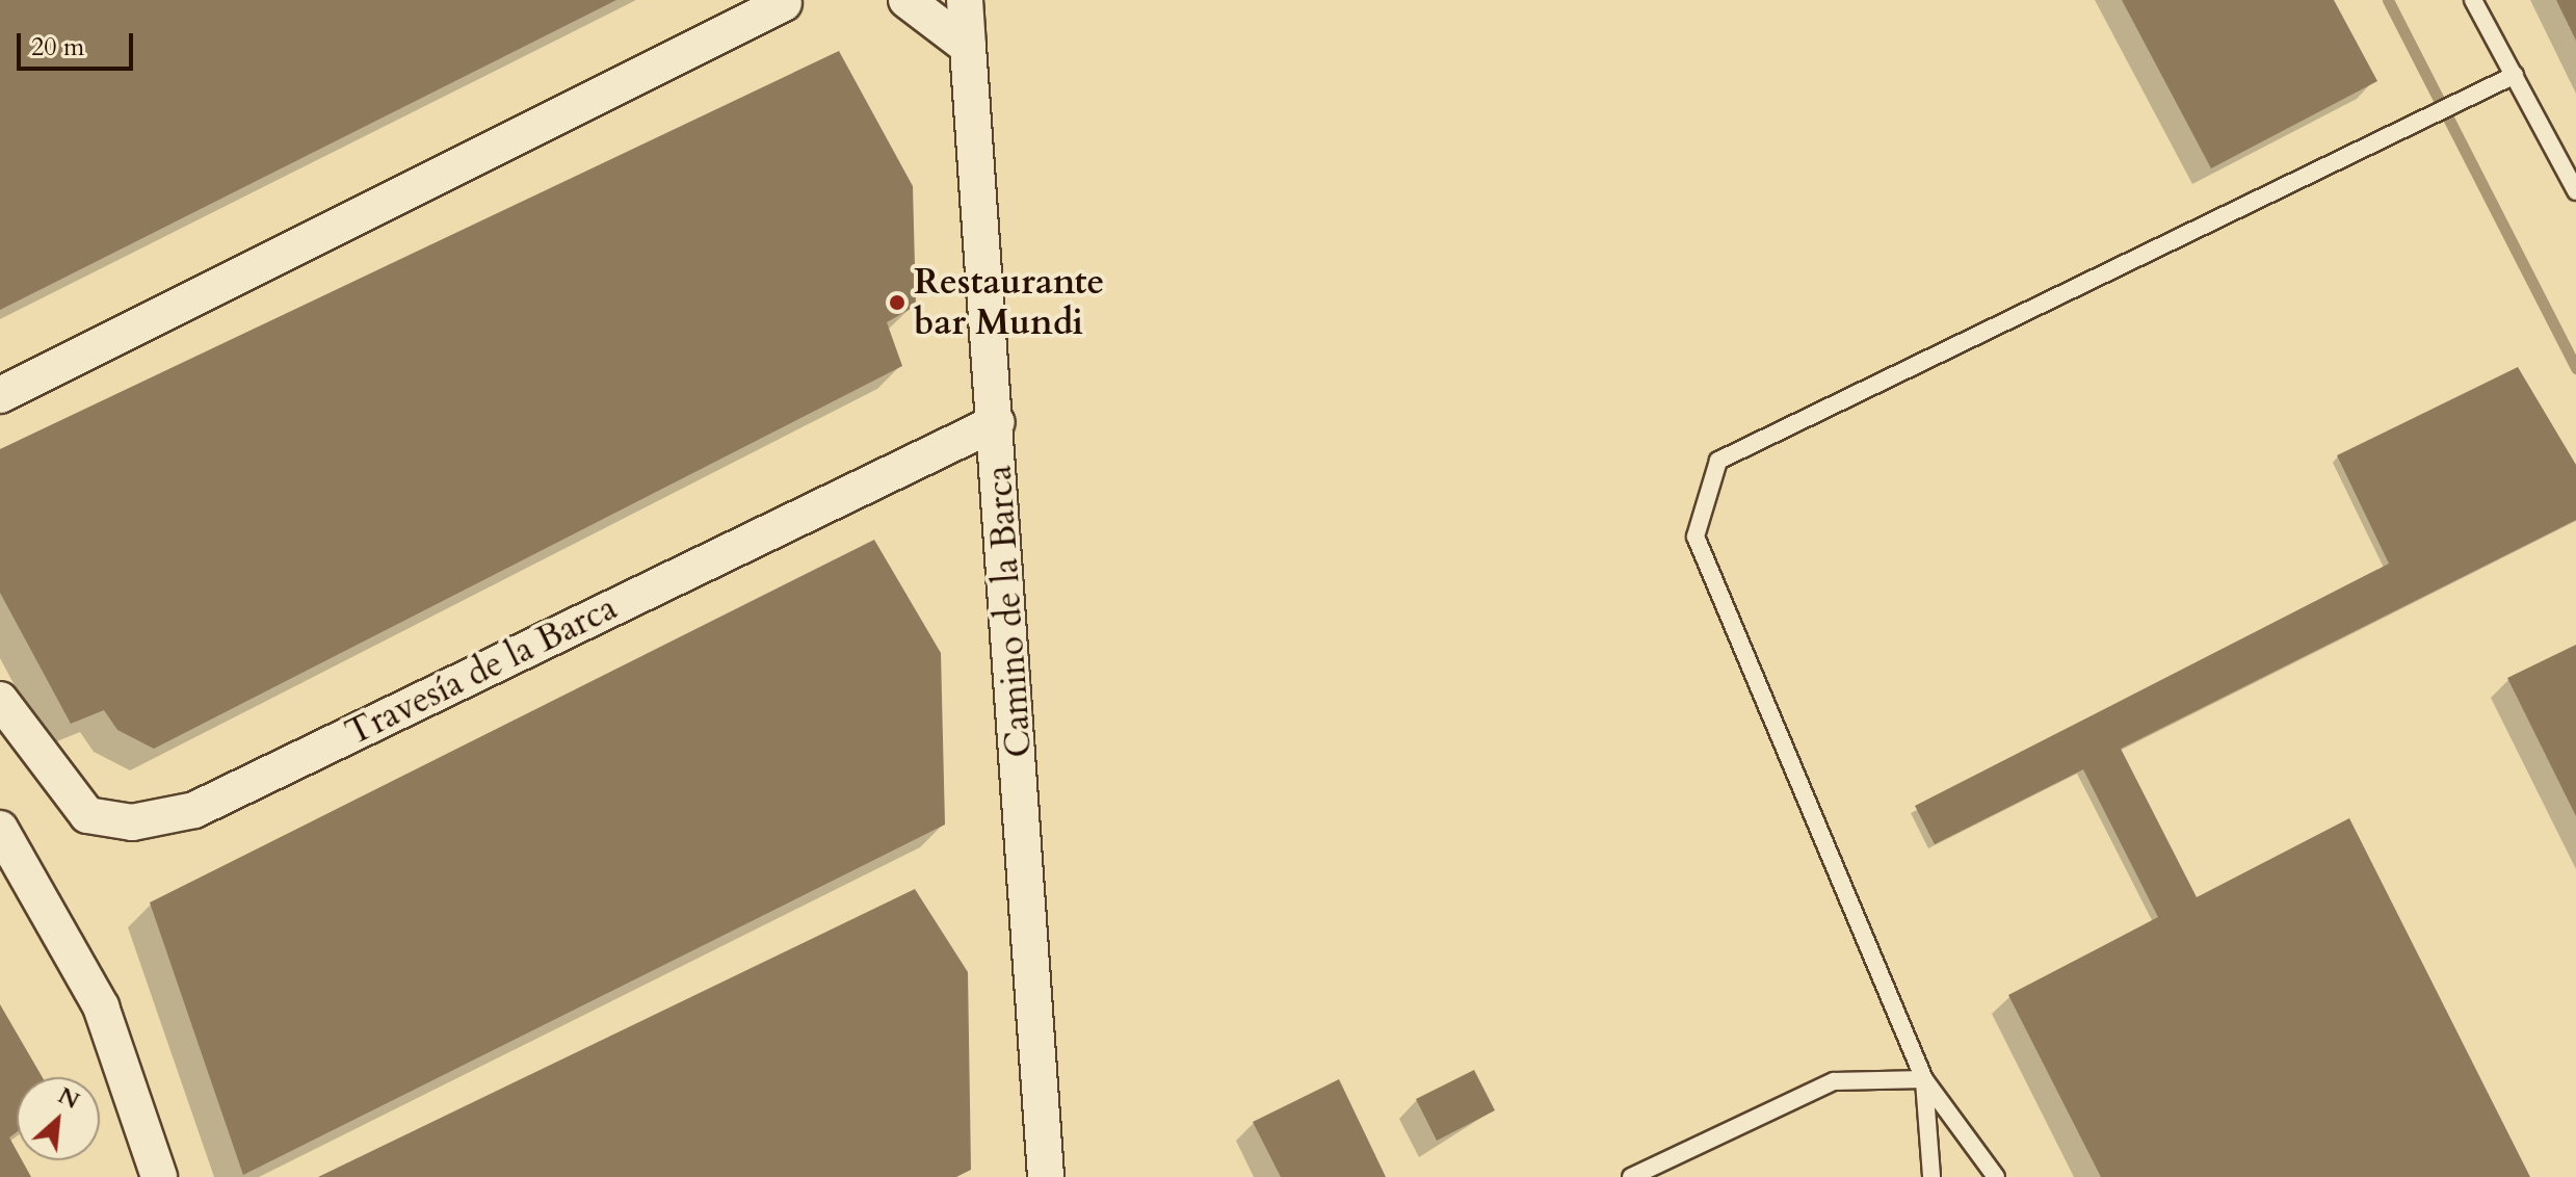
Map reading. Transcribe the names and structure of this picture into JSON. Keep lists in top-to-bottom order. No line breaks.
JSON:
{"streets":{"street":["Camino de la Barca","Travesía de la Barca"]},"crossings":[["Camino de la Barca","Travesía de la Barca"]],"places":["Restaurante bar Mundi"],"scale_bar":"20 m","north":"top right"}
